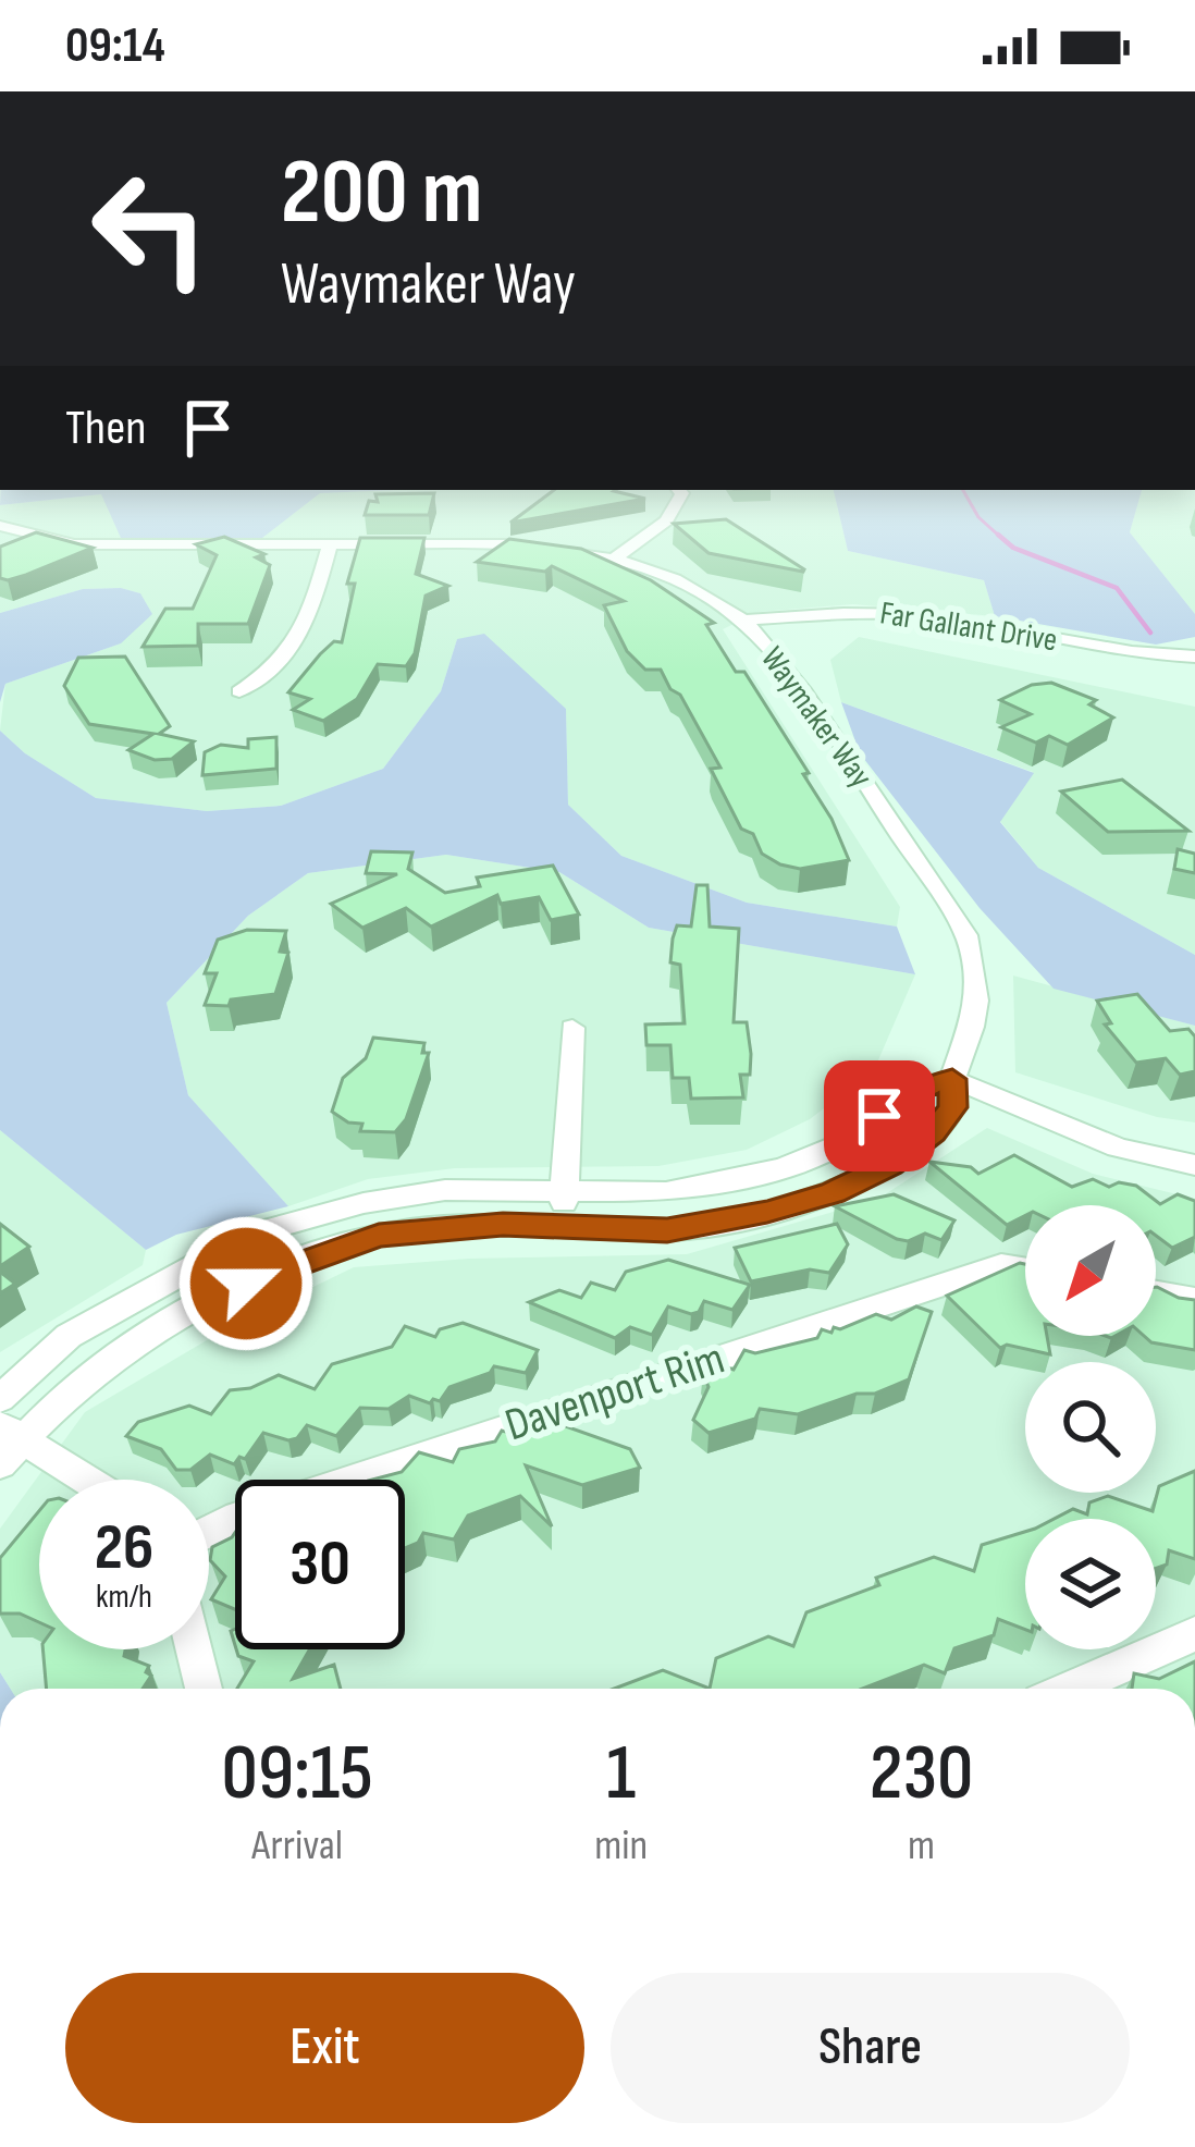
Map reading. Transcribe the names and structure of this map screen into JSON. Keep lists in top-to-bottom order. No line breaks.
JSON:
{"streets":{"street":["Far Gallant Drive","Waymaker Way","Davenport Rim"]},"crossings":[["Far Gallant Drive","Waymaker Way"]],"north":"bottom left","page":{"status":"09:14","turn":["200 m","Waymaker Way"],"then":"Then","speed":"26 km/h","limit":"30","eta":["09:15","Arrival","1","min","230","m"],"buttons":["Exit","Share"]}}
